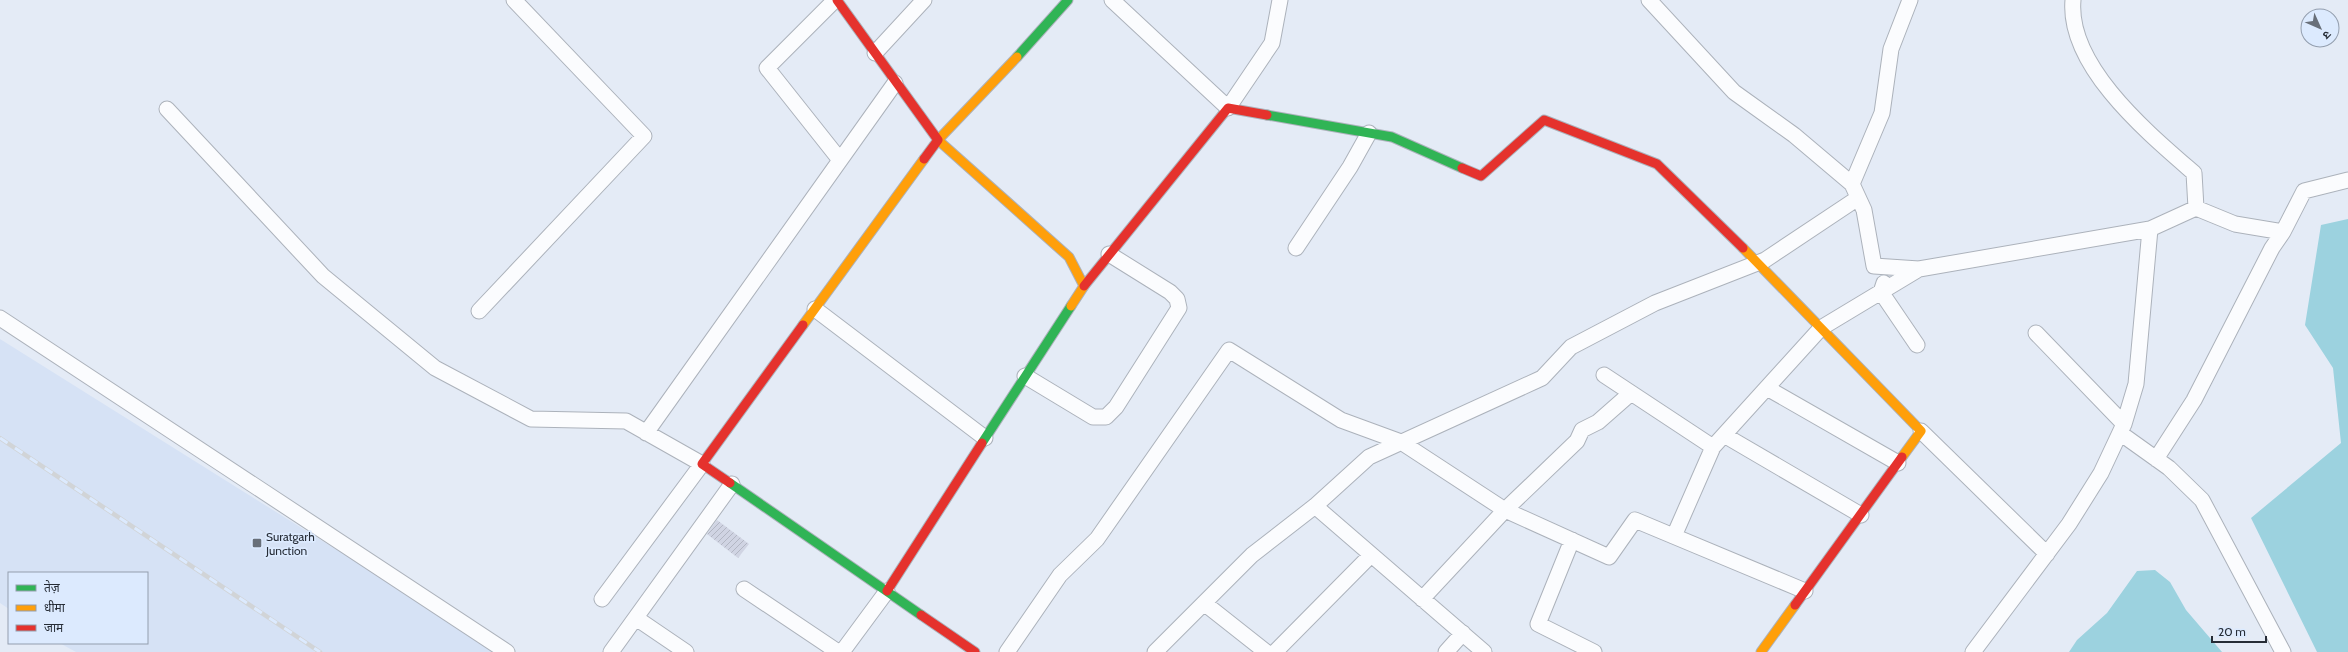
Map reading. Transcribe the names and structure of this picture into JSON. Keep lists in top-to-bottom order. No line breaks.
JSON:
{"places":{"transit":["Suratgarh Junction"]},"legend":["तेज़","धीमा","जाम"],"scale_bar":"20 m","north":"bottom right"}
